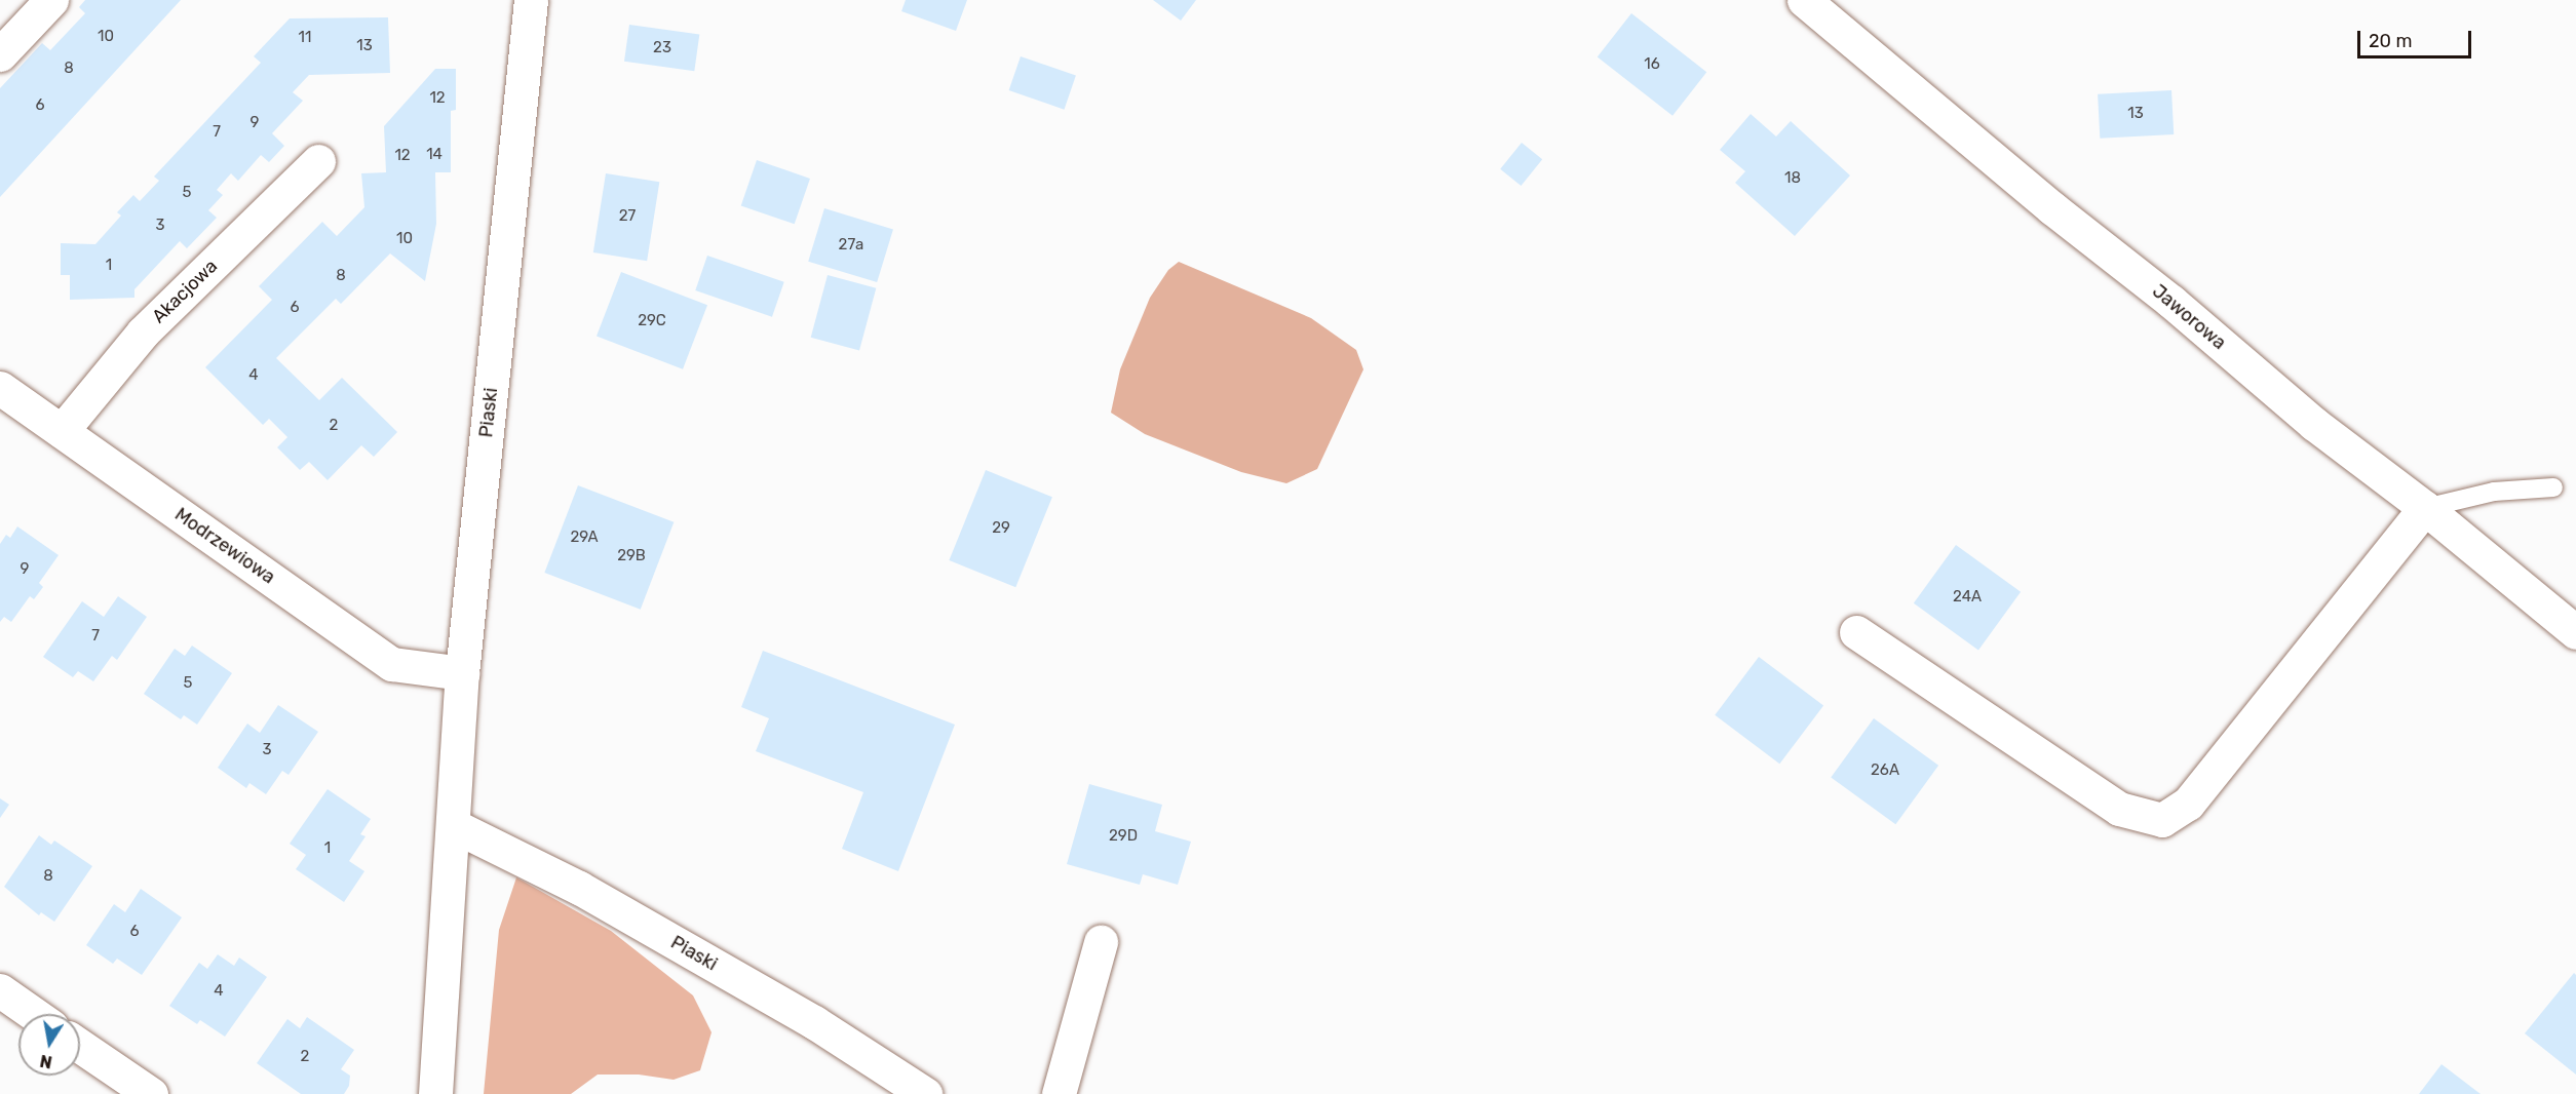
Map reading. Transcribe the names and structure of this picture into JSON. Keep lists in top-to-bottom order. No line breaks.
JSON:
{"streets":{"street":["Akacjowa","Jaworowa","Piaski","Modrzewiowa"]},"crossings":[["Akacjowa","Modrzewiowa"],["Piaski","Modrzewiowa"]],"house_numbers":["10","11","13","23","16","8","12","6","13","9","7","14","12","18","5","27","3","10","27a","1","8","6","29C","4","2","29","29A","29B","9","24A","7","5","3","26A","29D","1","8","6","4","2"],"scale_bar":"20 m","north":"bottom"}
